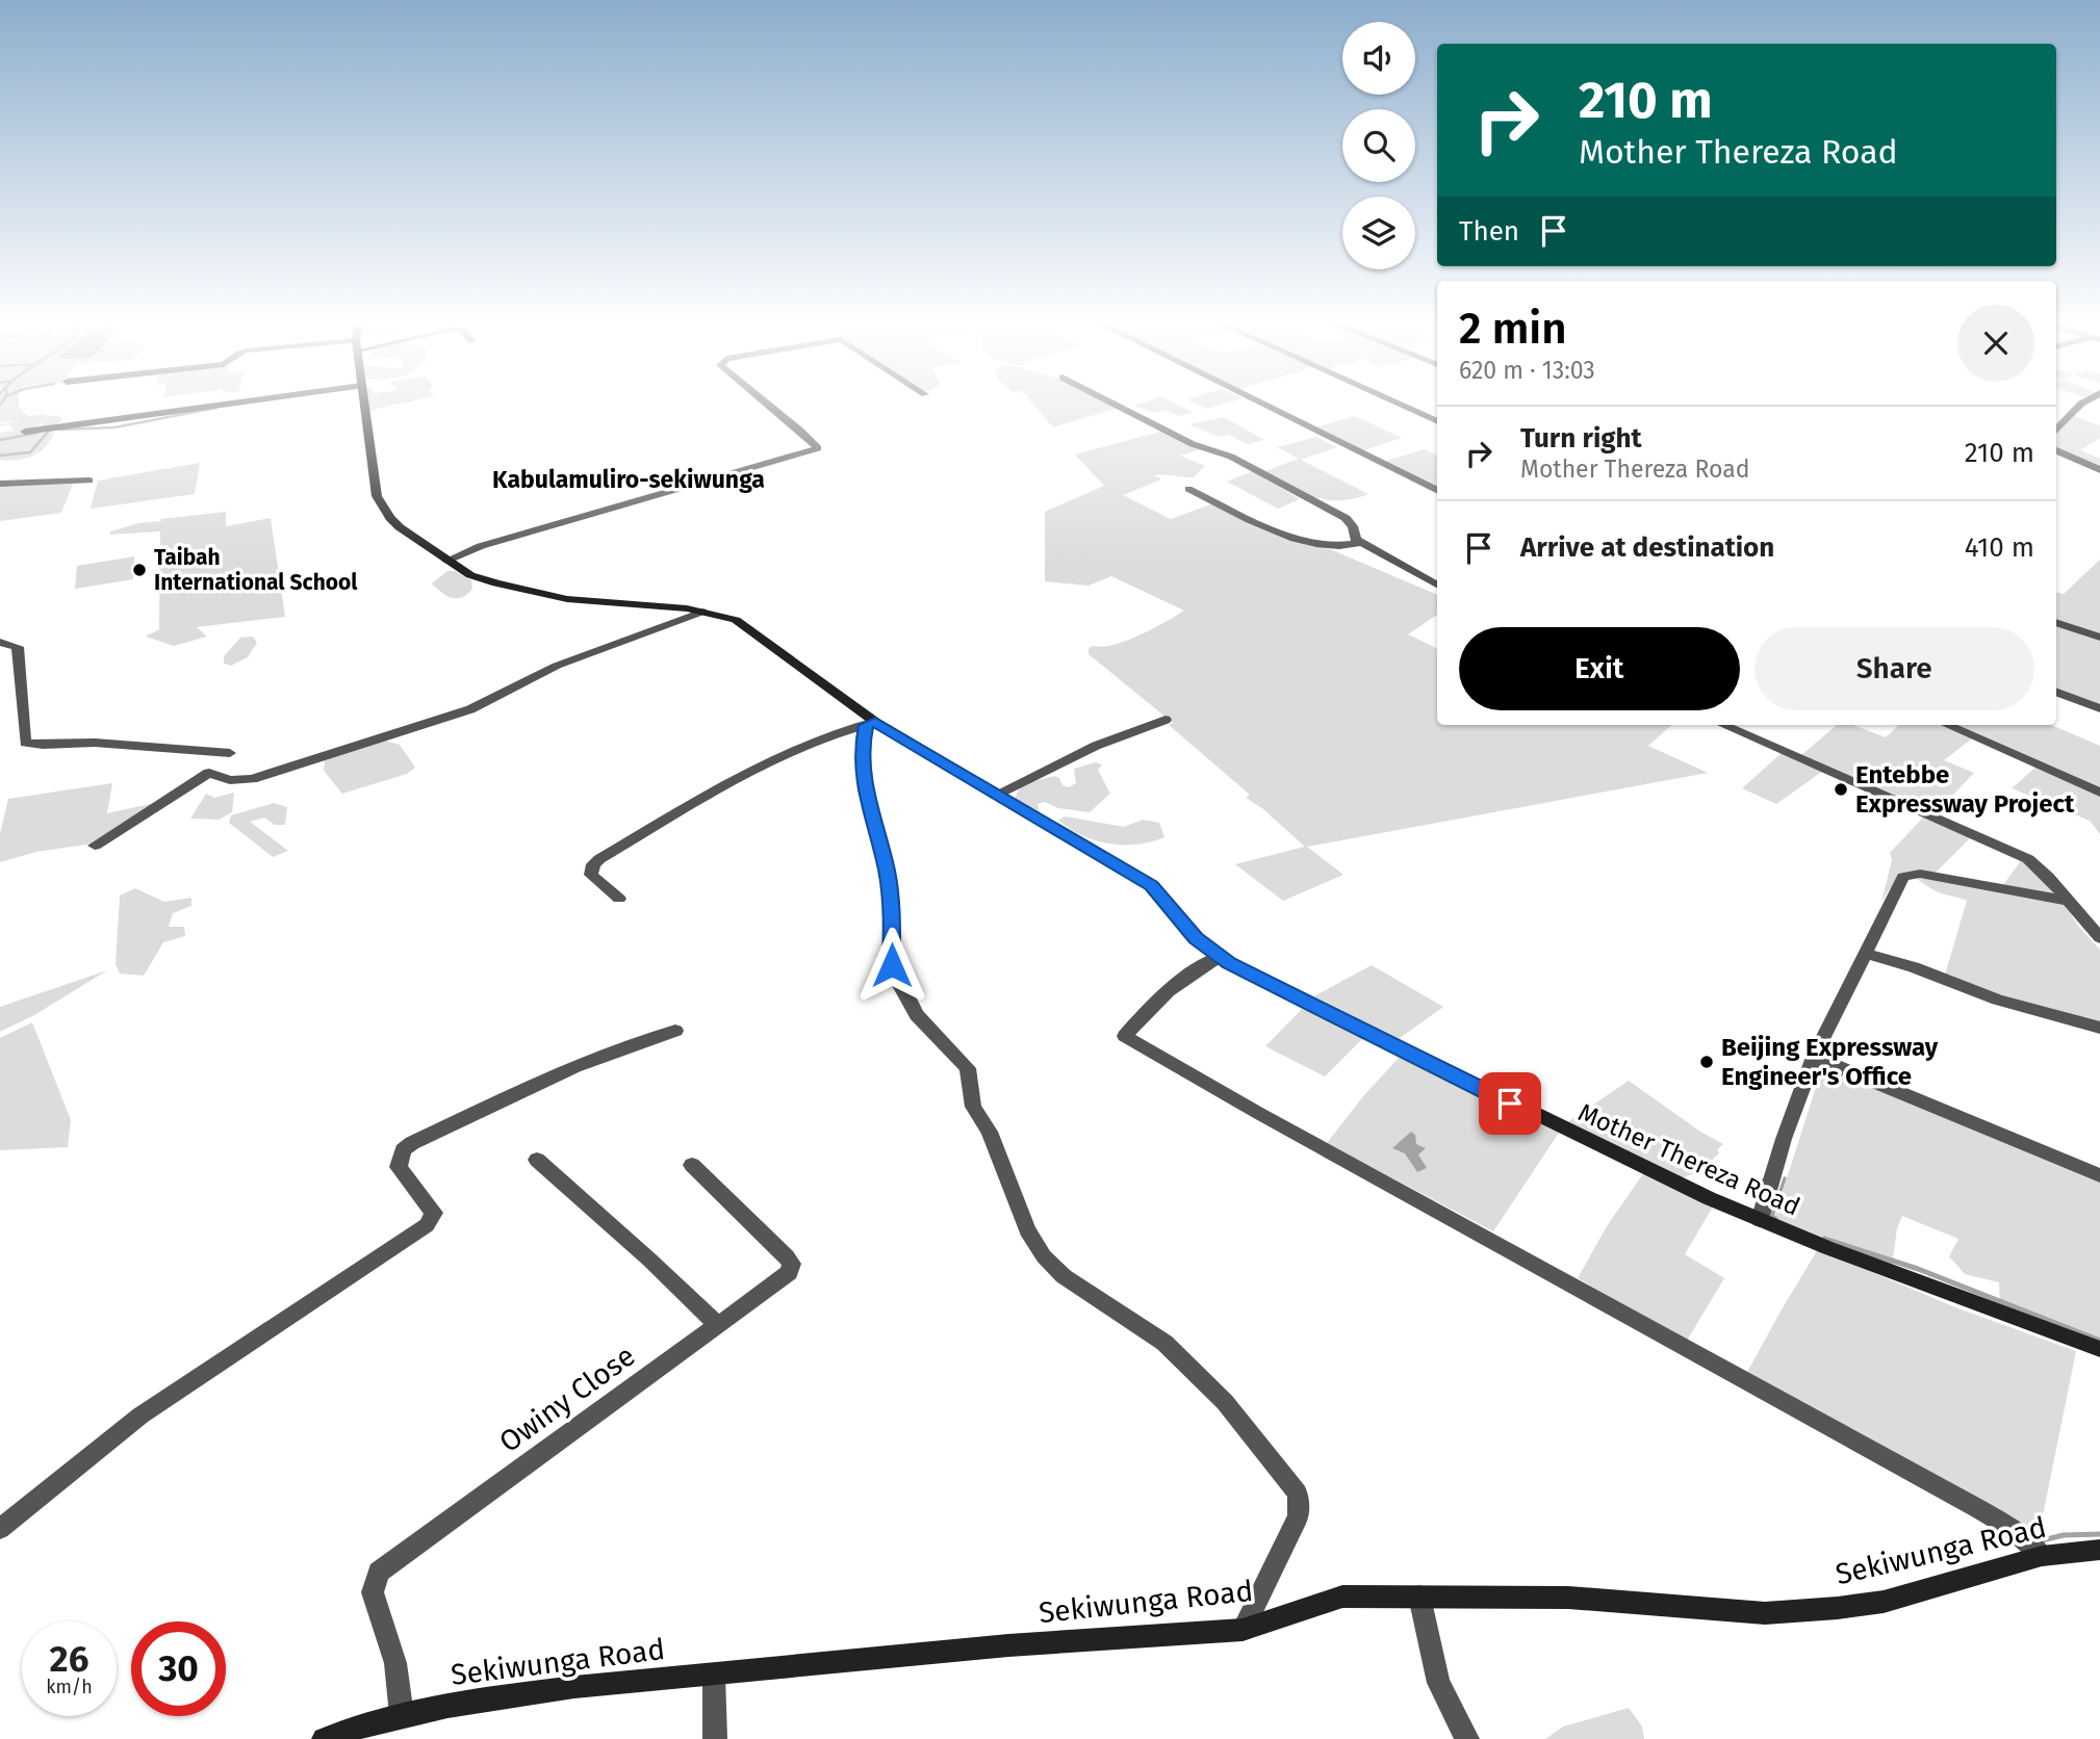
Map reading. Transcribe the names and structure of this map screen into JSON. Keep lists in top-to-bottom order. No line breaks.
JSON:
{"streets":{"street":["Mother Thereza Road","Owiny Close","Sekiwunga Road"]},"crossings":[["Owiny Close","Sekiwunga Road"]],"districts":["Kabulamuliro-sekiwunga"],"places":["Taibah International School","Entebbe Expressway Project","Beijing Expressway Engineer's Office"],"page":{"turn":["210 m","Mother Thereza Road"],"then":"Then","heading":["2 min","620 m · 13:03"],"list":[{"name":"Turn right","note":"Mother Thereza Road","value":"210 m"},{"name":"Arrive at destination","value":"410 m"}],"buttons":["Exit","Share"],"speed":"26 km/h","limit":"30"}}
